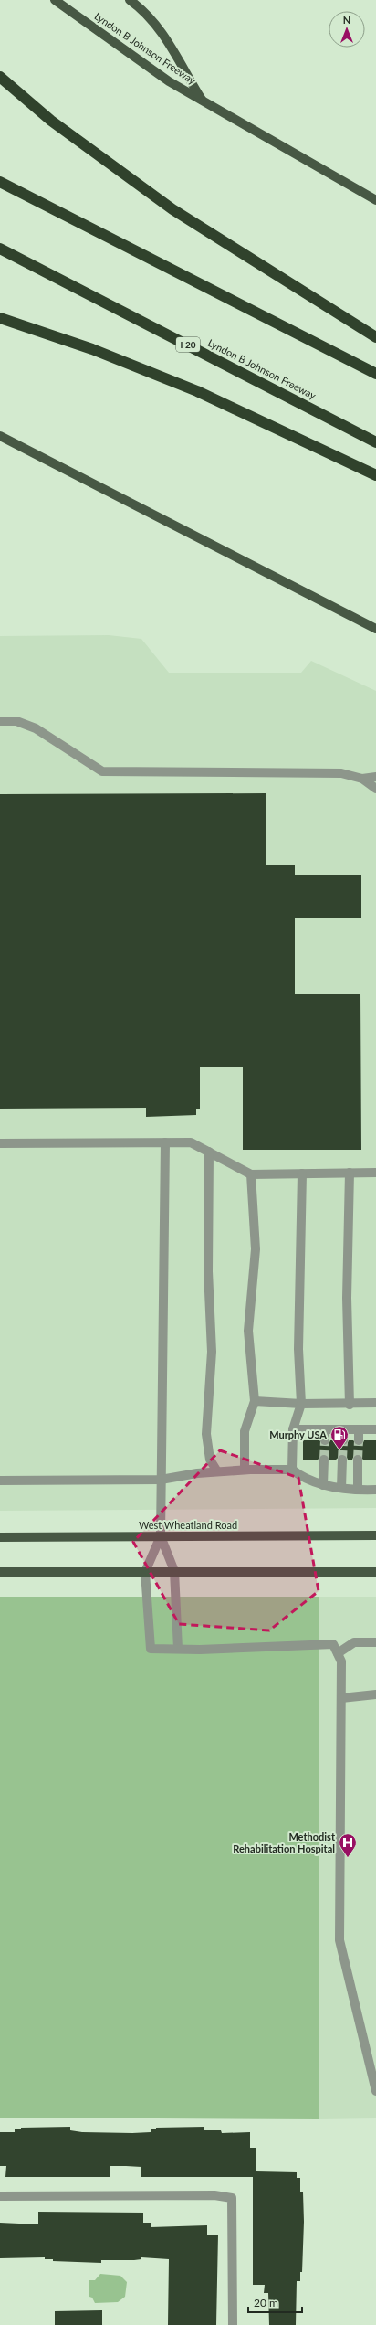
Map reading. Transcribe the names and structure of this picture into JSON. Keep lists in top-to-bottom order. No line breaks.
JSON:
{"streets":{"highway":["Lyndon B Johnson Freeway","I 20"],"main road":["West Wheatland Road"]},"places":{"fuel station":["Murphy USA"],"hospital":["Methodist Rehabilitation Hospital"]},"scale_bar":"20 m","north":"top"}
